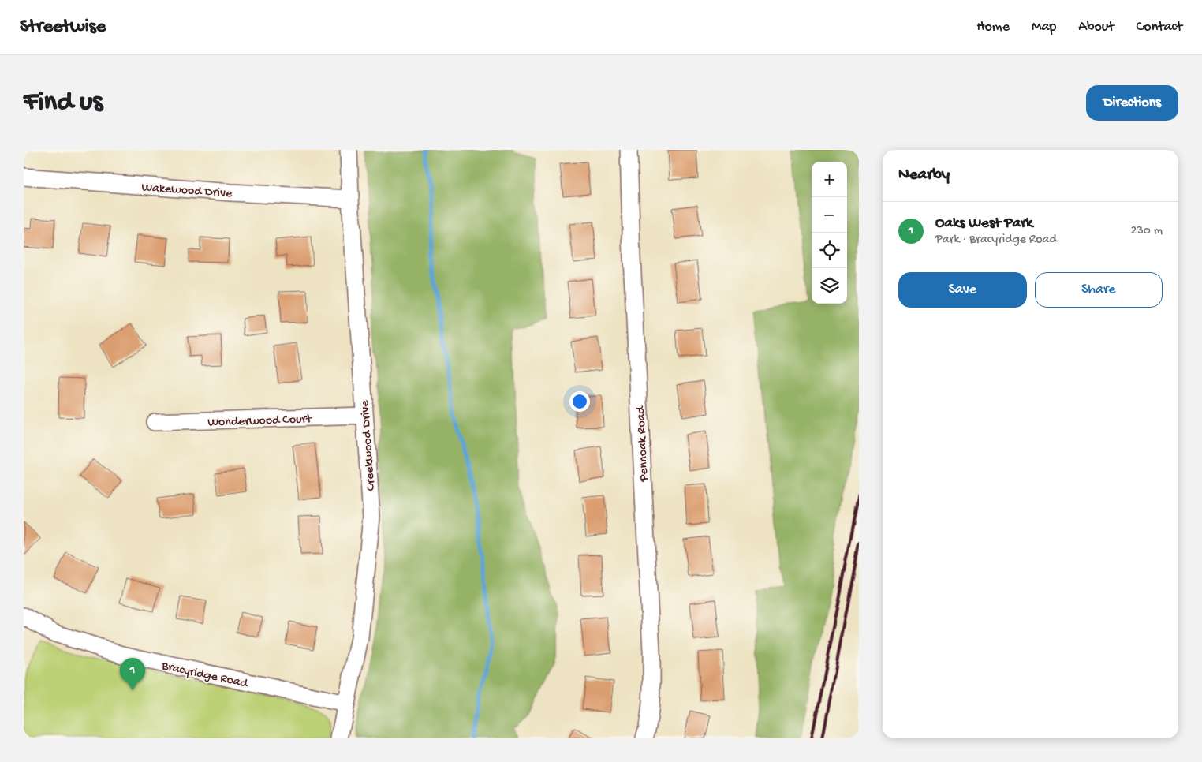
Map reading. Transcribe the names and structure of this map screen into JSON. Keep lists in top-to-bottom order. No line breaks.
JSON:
{"streets":{"street":["Wakewood Drive","Wonderwood Court","Pennoak Road","Creekwood Drive","Bracyridge Road"]},"crossings":[["Wakewood Drive","Creekwood Drive"],["Wonderwood Court","Creekwood Drive"],["Creekwood Drive","Bracyridge Road"]],"page":{"header":"Streetwise","nav":["Home","Map","About","Contact"],"buttons":["Directions",["Save","Share"]],"title":"Find us","heading":"Nearby","map_buttons":["+","−"],"list":[{"mark":"1","name":"Oaks West Park","note":"Park · Bracyridge Road","value":"230 m"}],"pins":"1"}}
